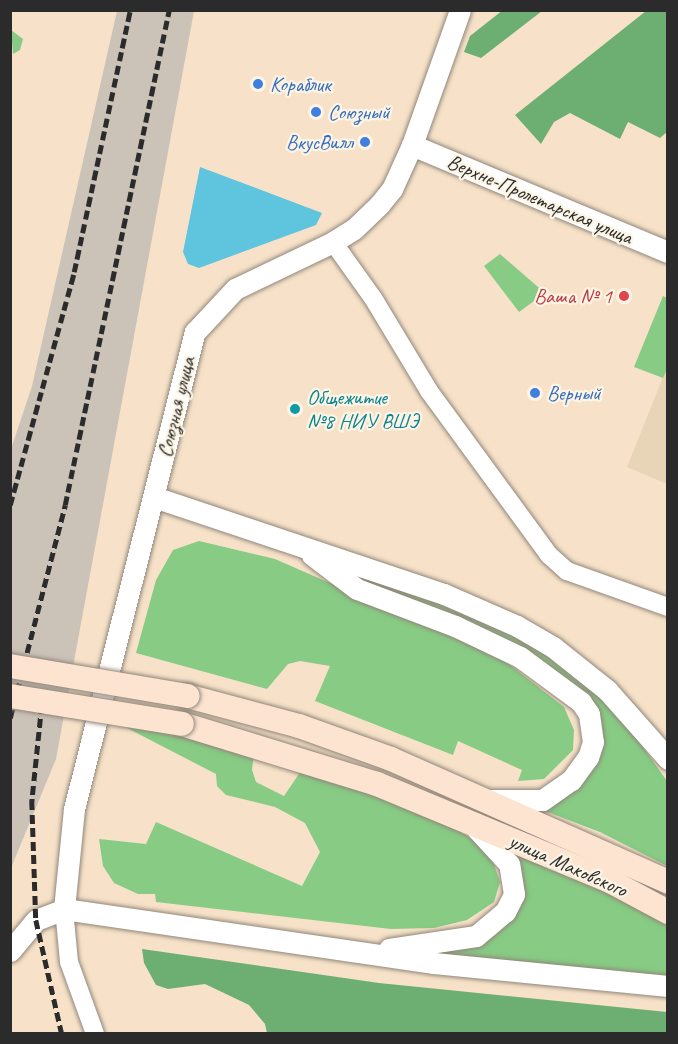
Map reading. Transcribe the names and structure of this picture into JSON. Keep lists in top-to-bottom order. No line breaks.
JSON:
{"streets":{"main road":["улица Маковского"],"street":["Верхне-Пролетарская улица","Союзная улица"]},"crossings":[["Верхне-Пролетарская улица","Союзная улица"]],"places":["Кораблик","Союзный","ВкусВилл","Ваша № 1","Верный","Общежитие №8 НИУ ВШЭ"]}
